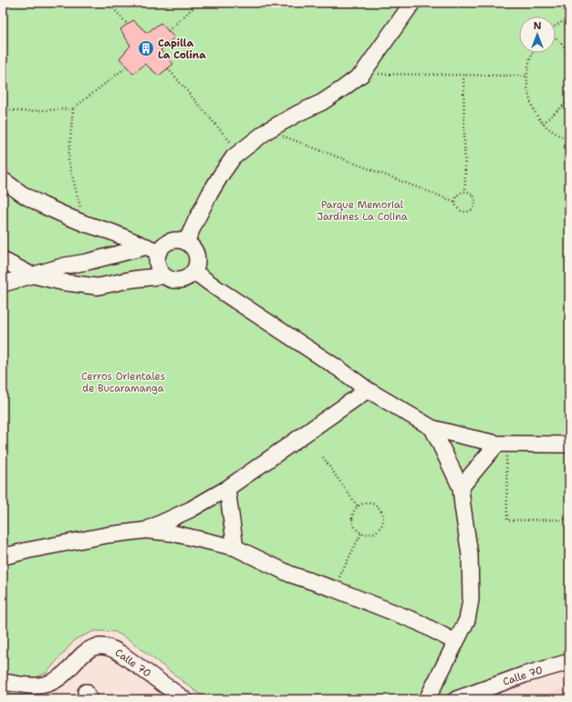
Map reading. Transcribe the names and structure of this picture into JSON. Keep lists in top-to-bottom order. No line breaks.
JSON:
{"streets":{"street":["Calle 70"]},"parks":["Parque Memorial Jardines La Colina","Cerros Orientales de Bucaramanga"],"places":{"building":["Capilla La Colina"]},"north":"top"}
